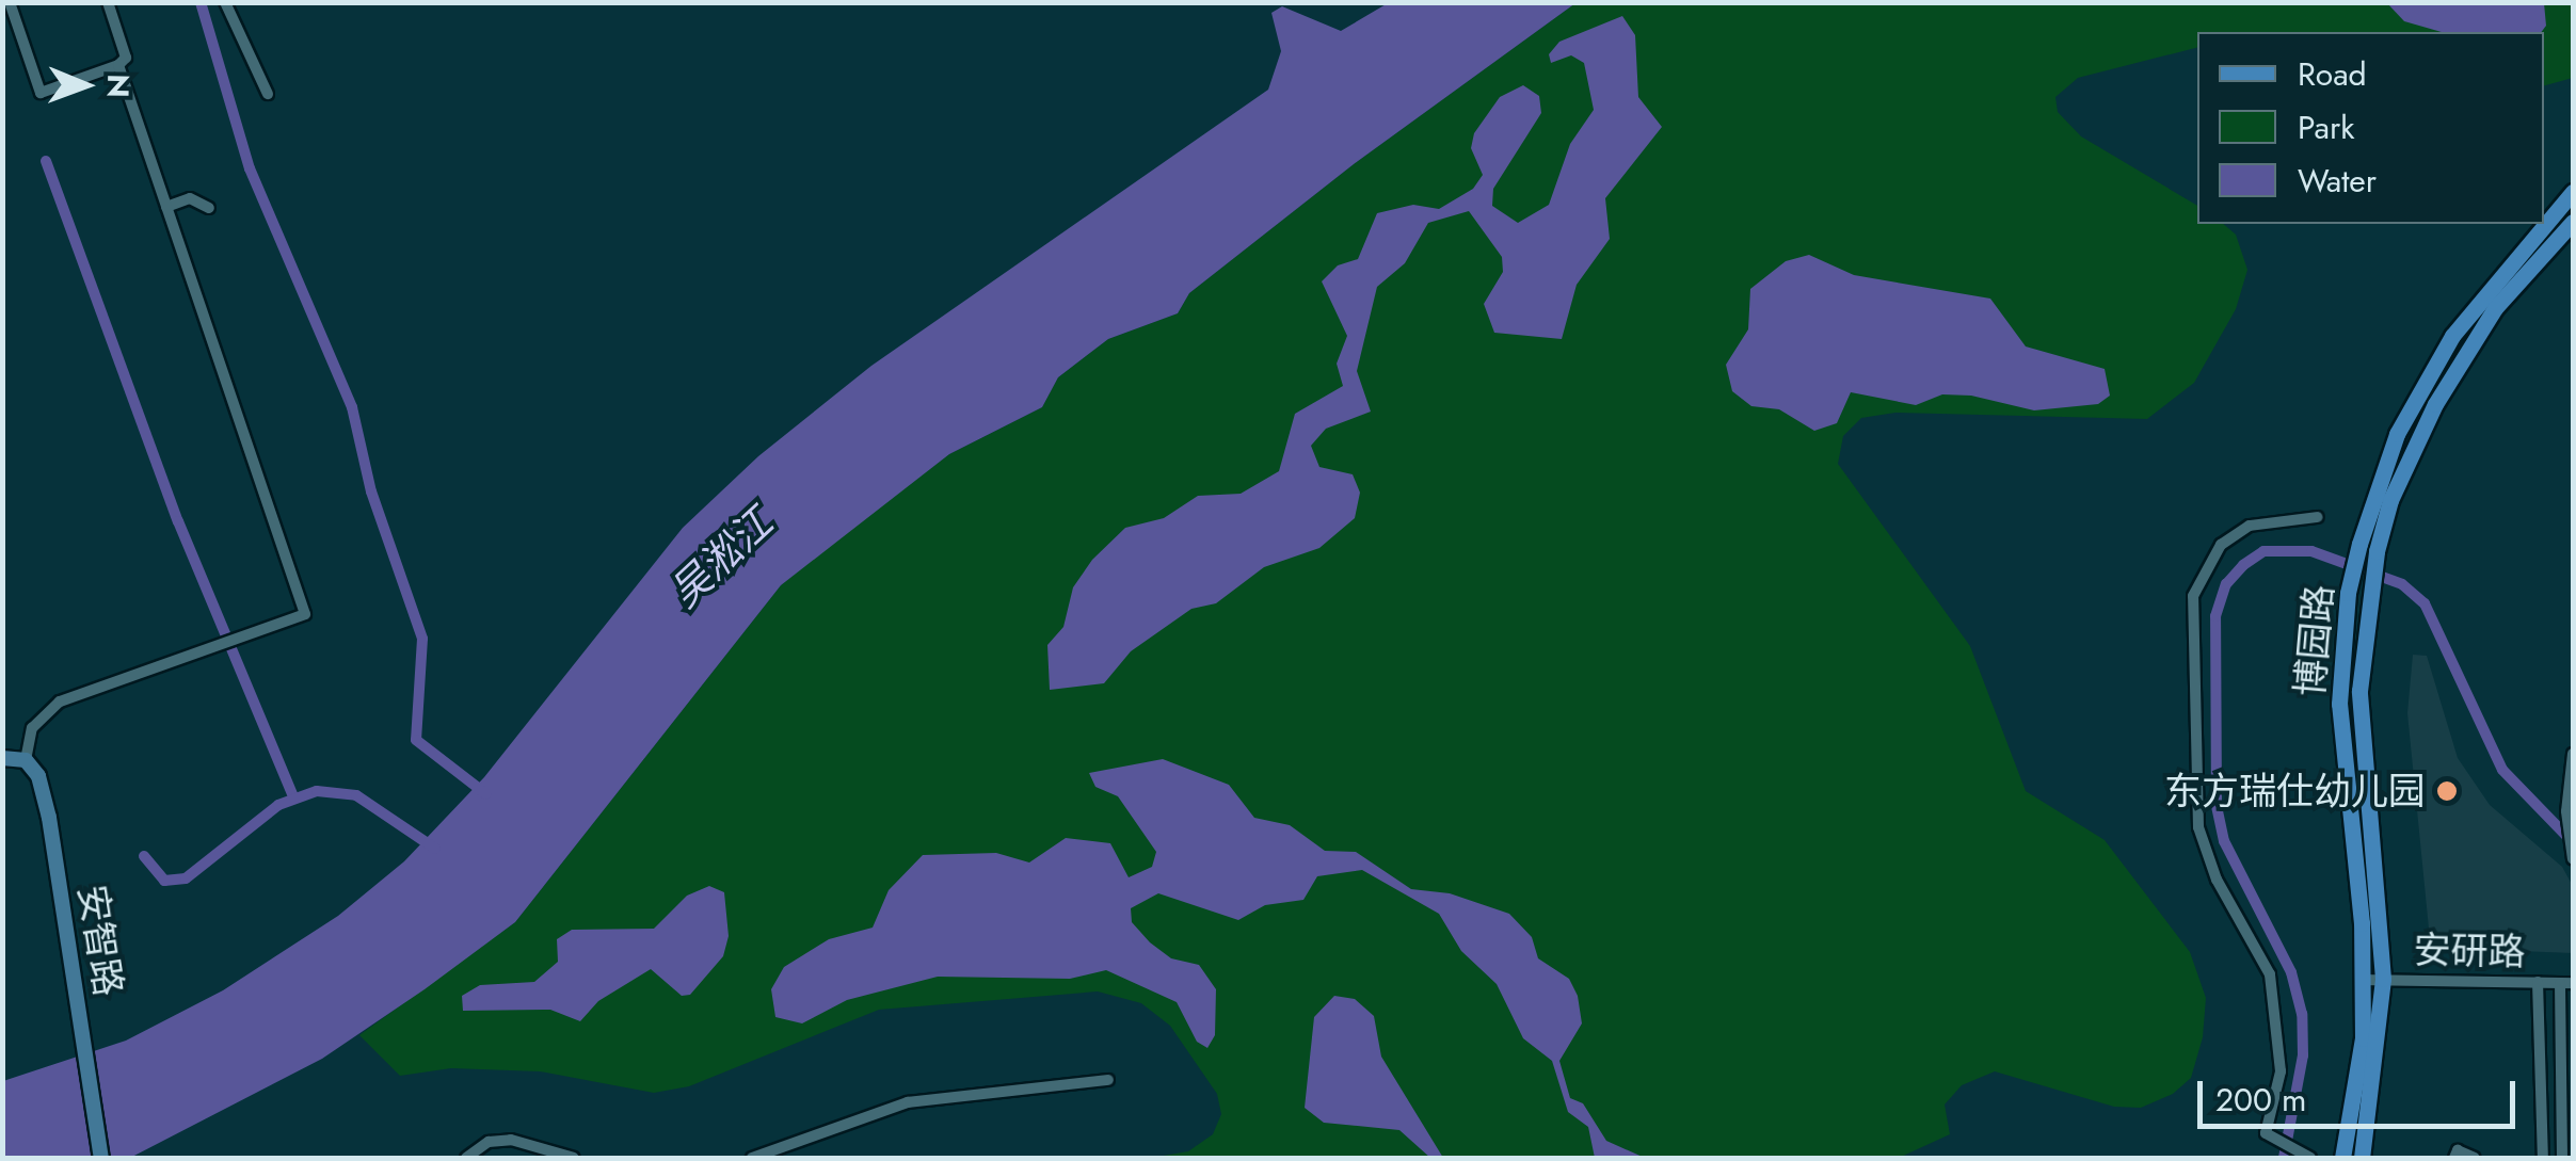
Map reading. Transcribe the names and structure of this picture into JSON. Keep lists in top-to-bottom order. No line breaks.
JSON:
{"streets":{"main road":["博园路"],"street":["安智路","安研路"]},"crossings":[["博园路","安研路"]],"water":["吴淞江"],"places":["东方瑞仕幼儿园"],"legend":["Road","Park","Water"],"scale_bar":"200 m","north":"right"}
